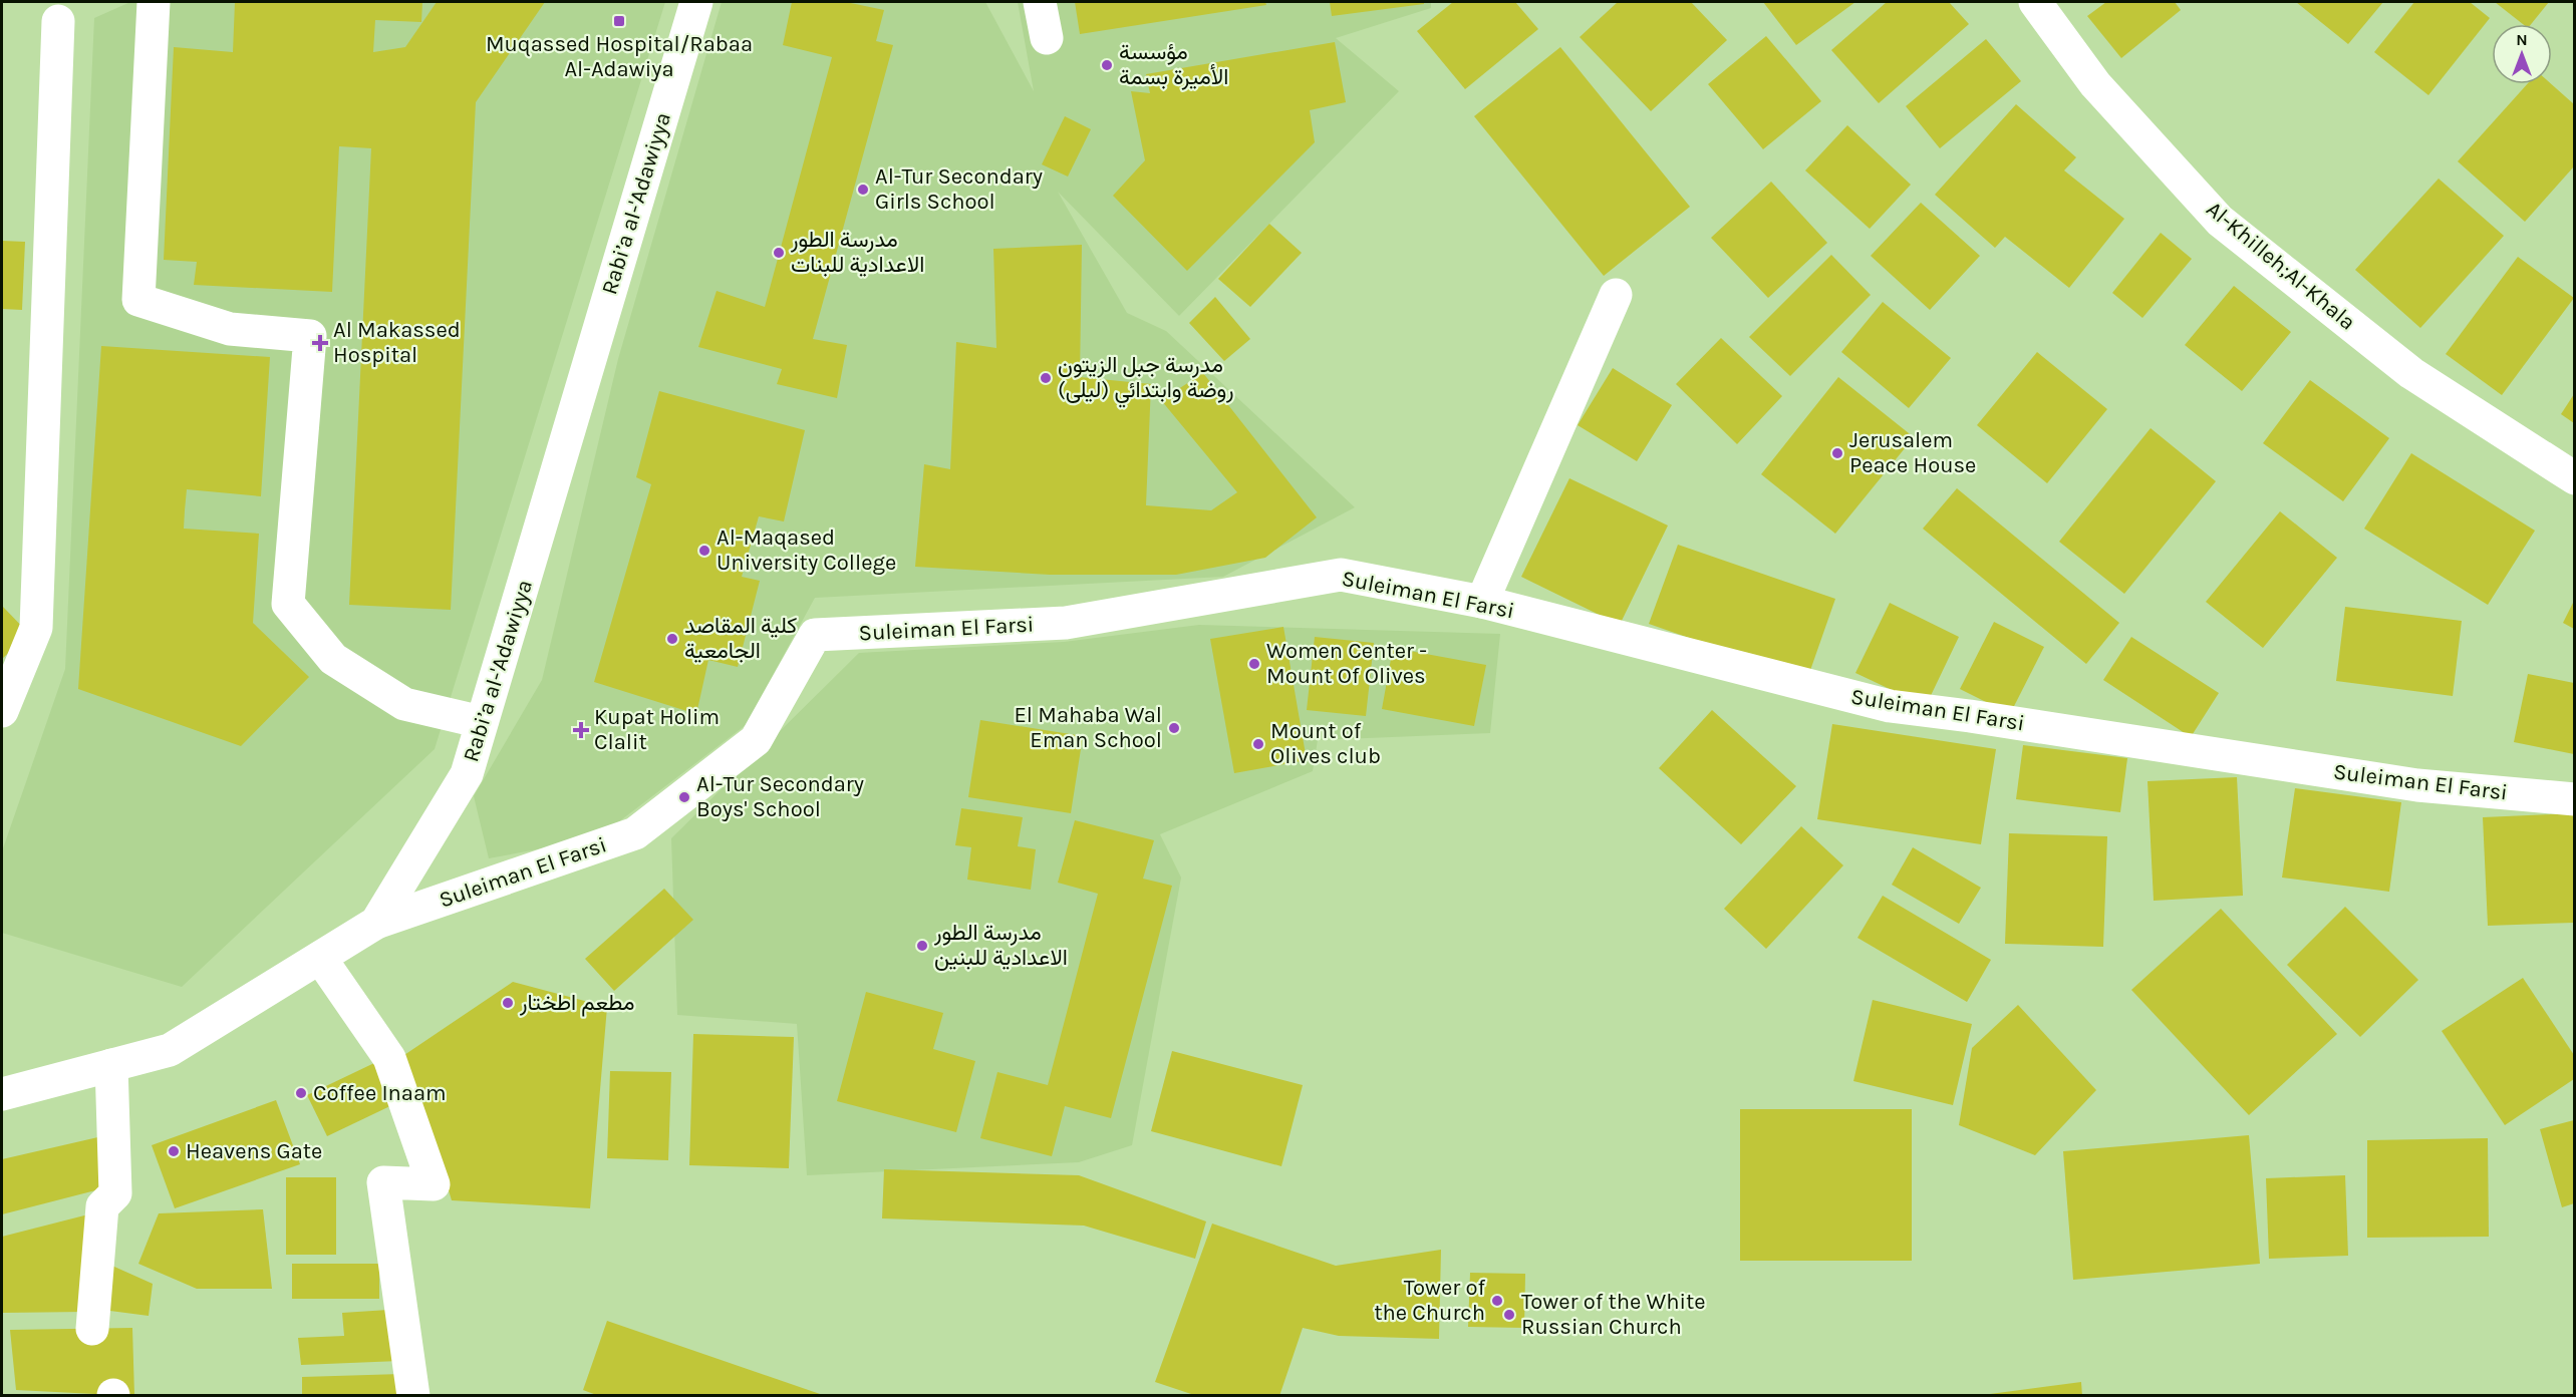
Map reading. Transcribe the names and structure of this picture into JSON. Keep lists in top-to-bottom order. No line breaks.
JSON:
{"streets":{"street":["Rabiʼa al-'Adawiyya","Al-Khilleh;Al-Khala","Suleiman El Farsi"]},"crossings":[["Rabiʼa al-'Adawiyya","Suleiman El Farsi"]],"places":{"transit":["Muqassed Hospital/Rabaa Al-Adawiya"],"other":["مؤسسة الأميرة بسمة","Al-Tur Secondary Girls School","مدرسة الطور الاعدادية للبنات","مدرسة جبل الزيتون (ليلى) روضة وابتدائي","Jerusalem Peace House","Al-Maqased University College","كلية المقاصد الجامعية","Women Center - Mount Of Olives","El Mahaba Wal Eman School","Mount of Olives club","Al-Tur Secondary Boys' School","مدرسة الطور الاعدادية للبنين","مطعم اطختار","Coffee Inaam","Heavens Gate","Tower of the Church","Tower of the White Russian Church"],"health":["Al Makassed Hospital","Kupat Holim Clalit"]},"north":"top"}
